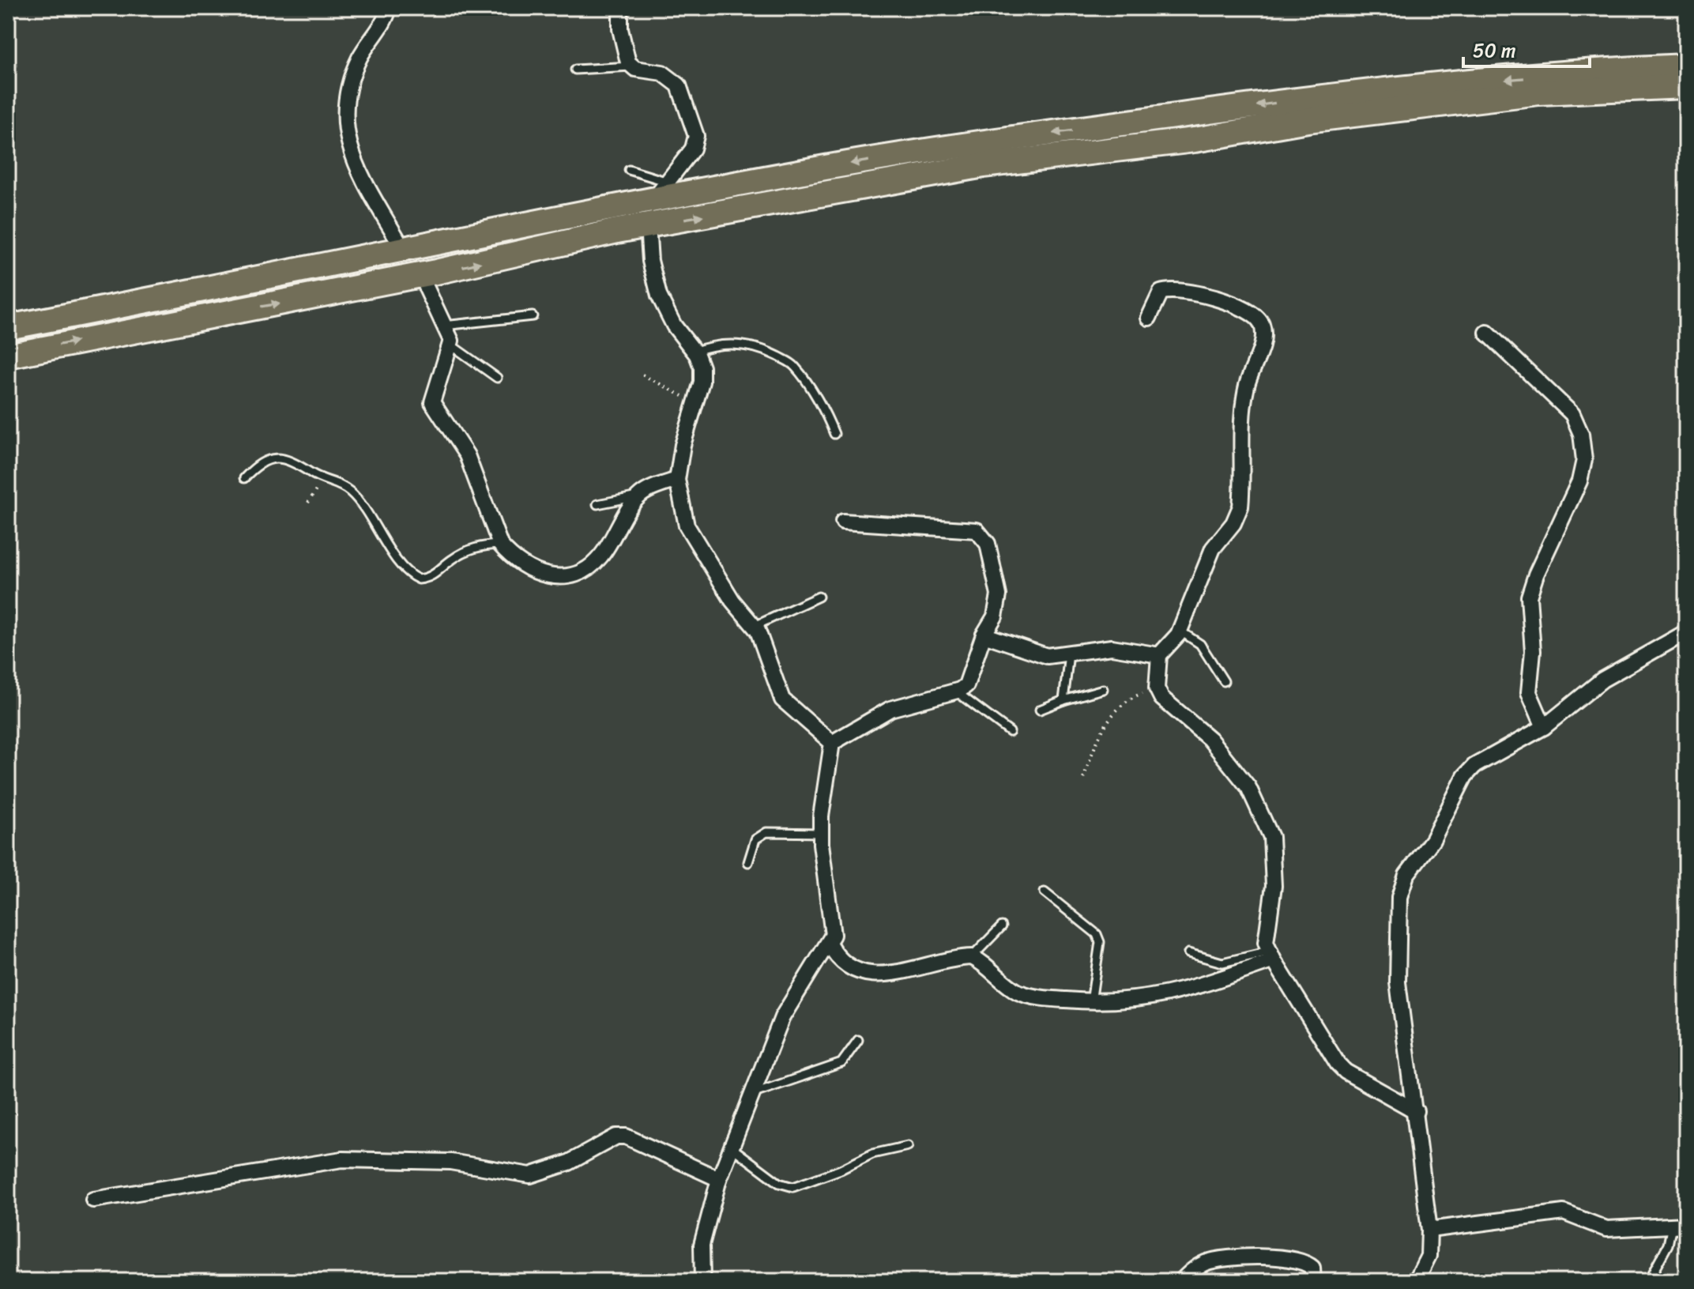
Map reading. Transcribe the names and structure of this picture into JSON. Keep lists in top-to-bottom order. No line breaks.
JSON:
{"scale_bar":"50 m"}
